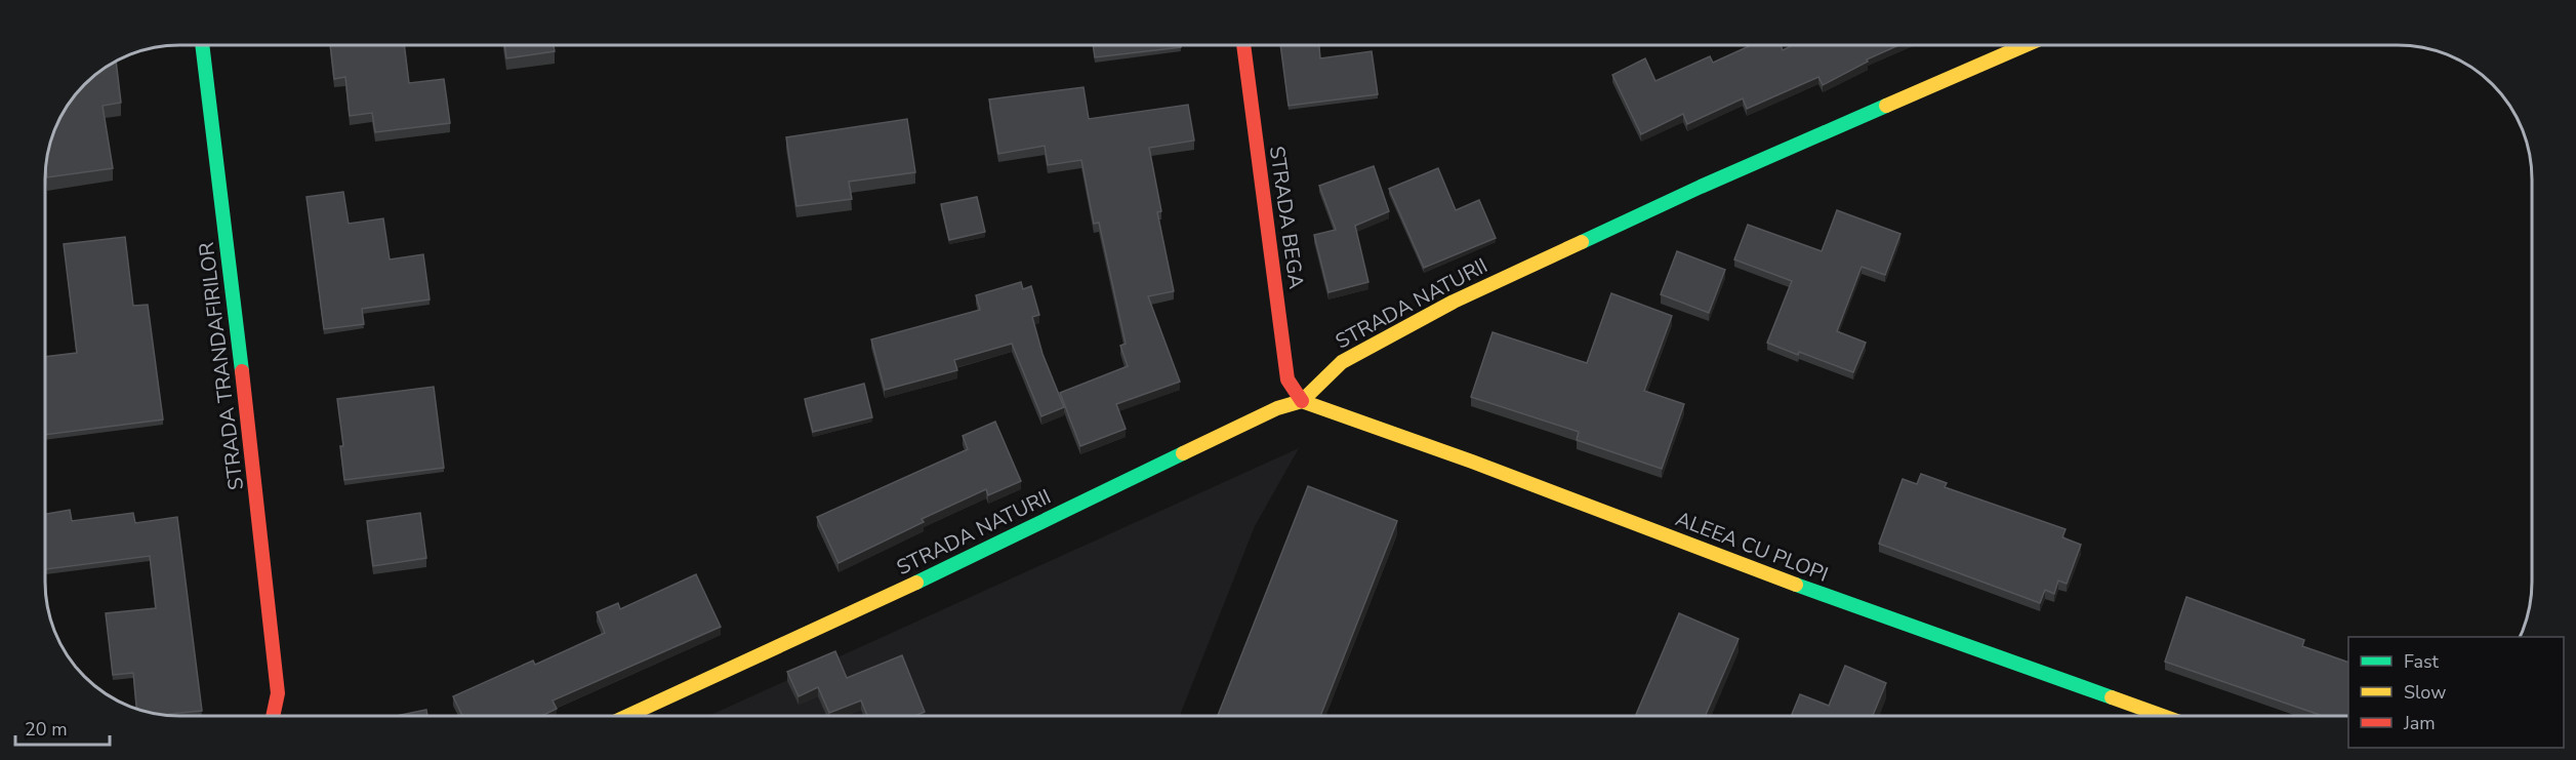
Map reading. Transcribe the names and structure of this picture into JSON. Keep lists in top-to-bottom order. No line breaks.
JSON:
{"streets":{"street":["STRADA BEGA","STRADA NATURII","STRADA TRANDAFIRILOR","ALEEA CU PLOPI"]},"crossings":[["STRADA BEGA","STRADA NATURII"],["STRADA BEGA","ALEEA CU PLOPI"],["STRADA NATURII","ALEEA CU PLOPI"]],"legend":["Fast","Slow","Jam"],"scale_bar":"20 m"}
